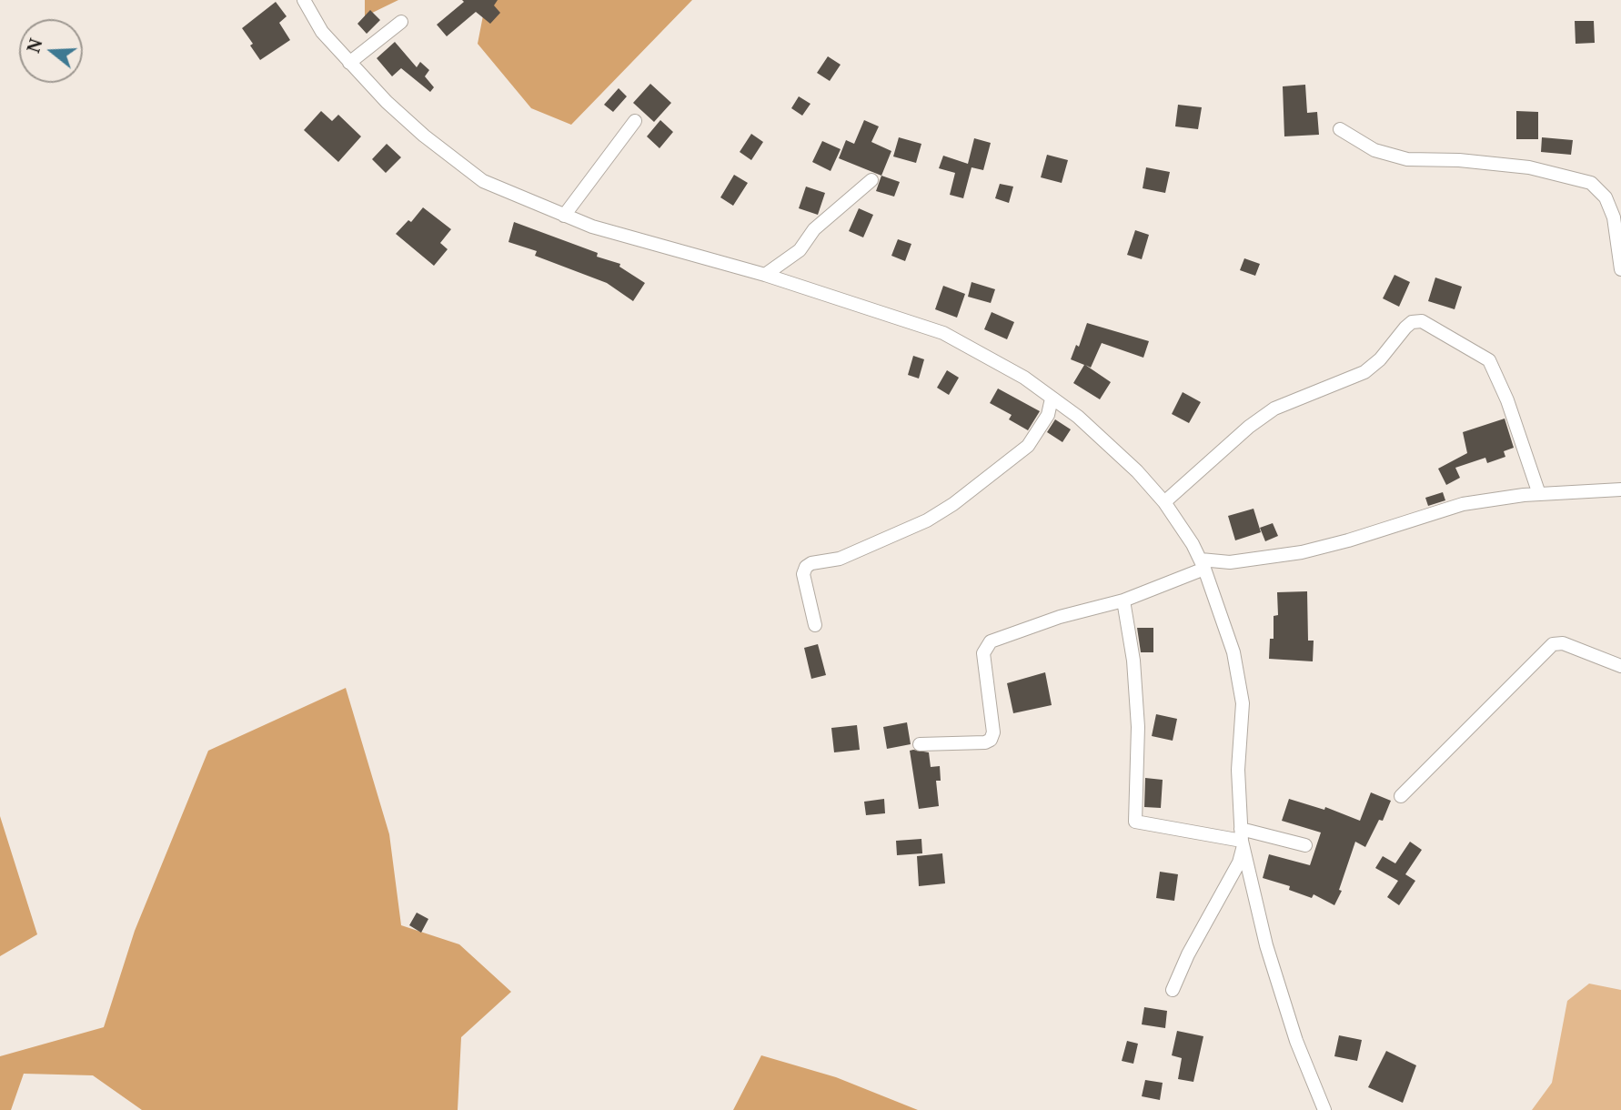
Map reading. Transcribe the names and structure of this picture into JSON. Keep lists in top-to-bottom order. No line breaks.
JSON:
{"north":"left"}
